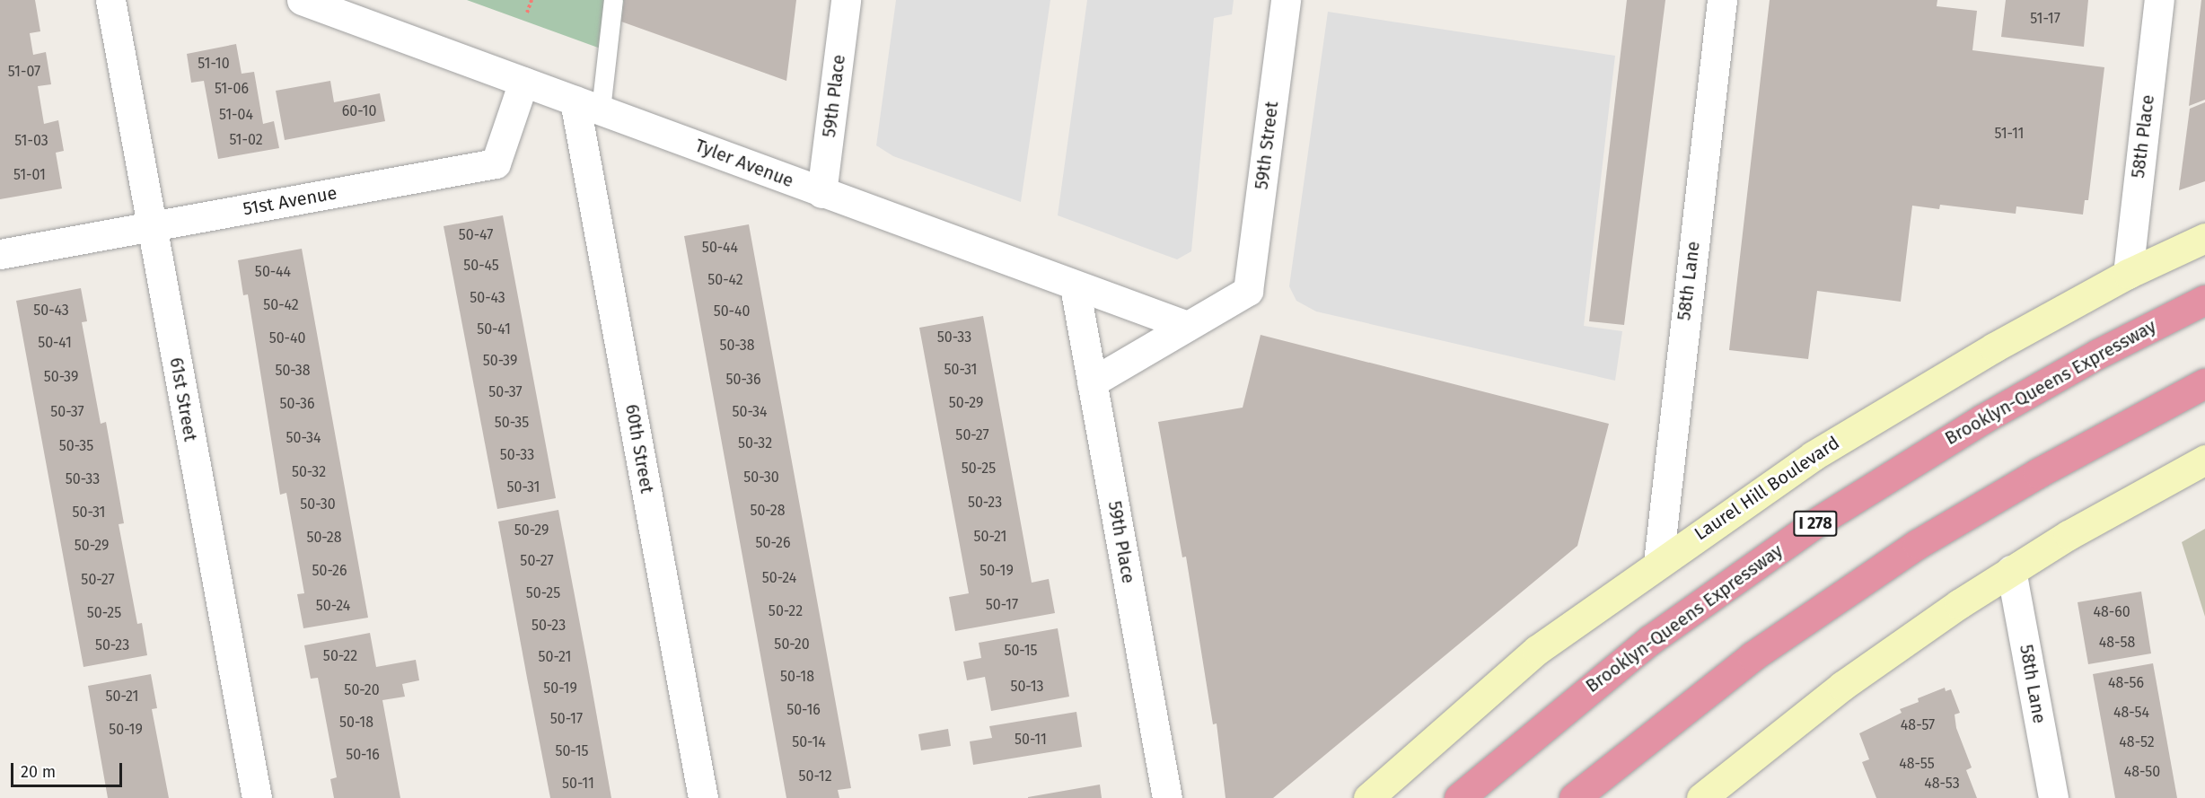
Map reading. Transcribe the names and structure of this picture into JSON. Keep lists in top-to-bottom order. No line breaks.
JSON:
{"streets":{"highway":["Brooklyn-Queens Expressway","I 278"],"main road":["Laurel Hill Boulevard"],"street":["59th Place","58th Place","59th Street","Tyler Avenue","51st Avenue","58th Lane","61st Street","60th Street"]},"crossings":[["59th Place","Tyler Avenue"],["58th Place","Laurel Hill Boulevard"],["59th Street","Tyler Avenue"],["Tyler Avenue","51st Avenue"],["Tyler Avenue","60th Street"],["51st Avenue","61st Street"],["58th Lane","Laurel Hill Boulevard"]],"house_numbers":["51-17","51-10","51-07","51-06","60-10","51-04","51-11","51-02","51-03","51-01","50-47","50-44","50-45","50-44","50-42","50-43","50-42","50-43","50-40","50-41","50-33","50-40","50-41","50-38","50-39","50-31","50-38","50-39","50-36","50-37","50-29","50-36","50-37","50-34","50-35","50-27","50-34","50-32","50-35","50-33","50-25","50-32","50-30","50-33","50-31","50-23","50-30","50-28","50-31","50-29","50-21","50-28","50-26","50-29","50-27","50-26","50-19","50-24","50-27","50-25","50-17","50-24","50-22","48-60","50-25","50-23","48-58","50-20","50-23","50-15","50-22","50-21","50-18","48-56","50-13","50-19","50-20","50-21","50-16","48-54","50-17","50-18","48-57","50-19","50-11","50-14","48-52","50-15","50-16","48-55","48-50","50-12","50-11","48-53"],"scale_bar":"20 m"}
